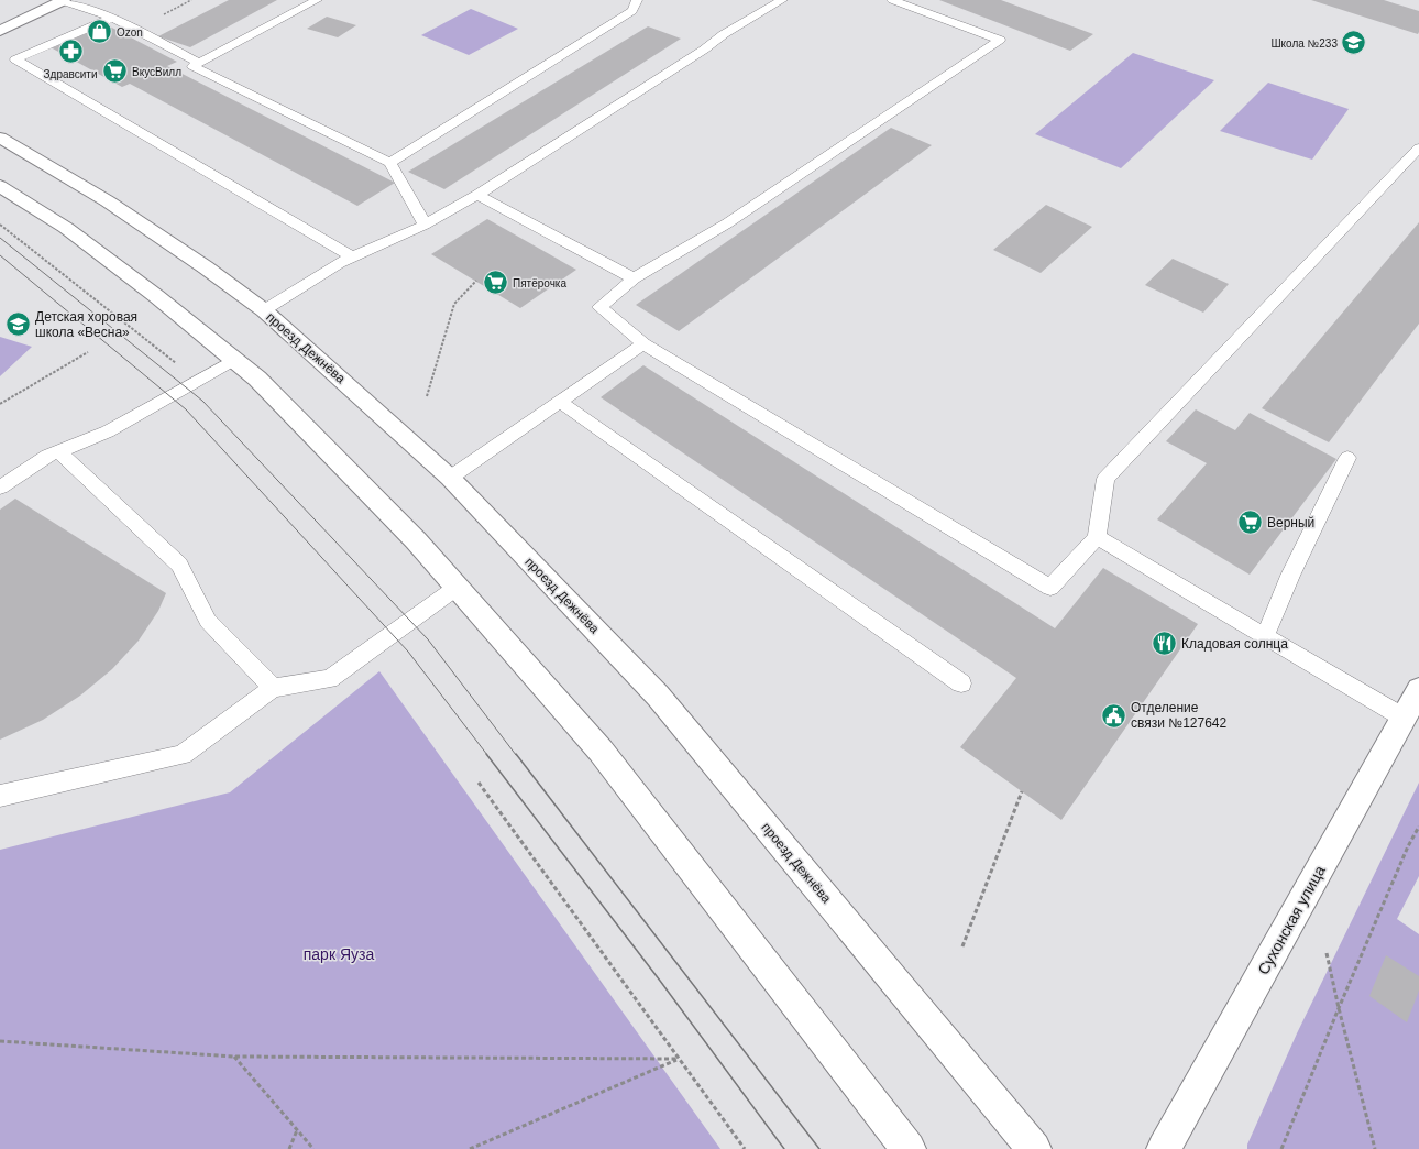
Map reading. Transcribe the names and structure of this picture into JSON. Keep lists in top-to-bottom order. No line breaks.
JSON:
{"streets":{"main road":["проезд Дежнёва","Сухонская улица"]},"parks":["парк Яуза"],"places":{"shop":["Ozon"],"school or university":["Школа №233","Детская хоровая школа «Весна»"],"pharmacy":["Здравсити"],"supermarket":["ВкусВилл","Пятёрочка","Верный"],"restaurant":["Кладовая солнца"],"public building":["Отделение связи №127642"]}}
